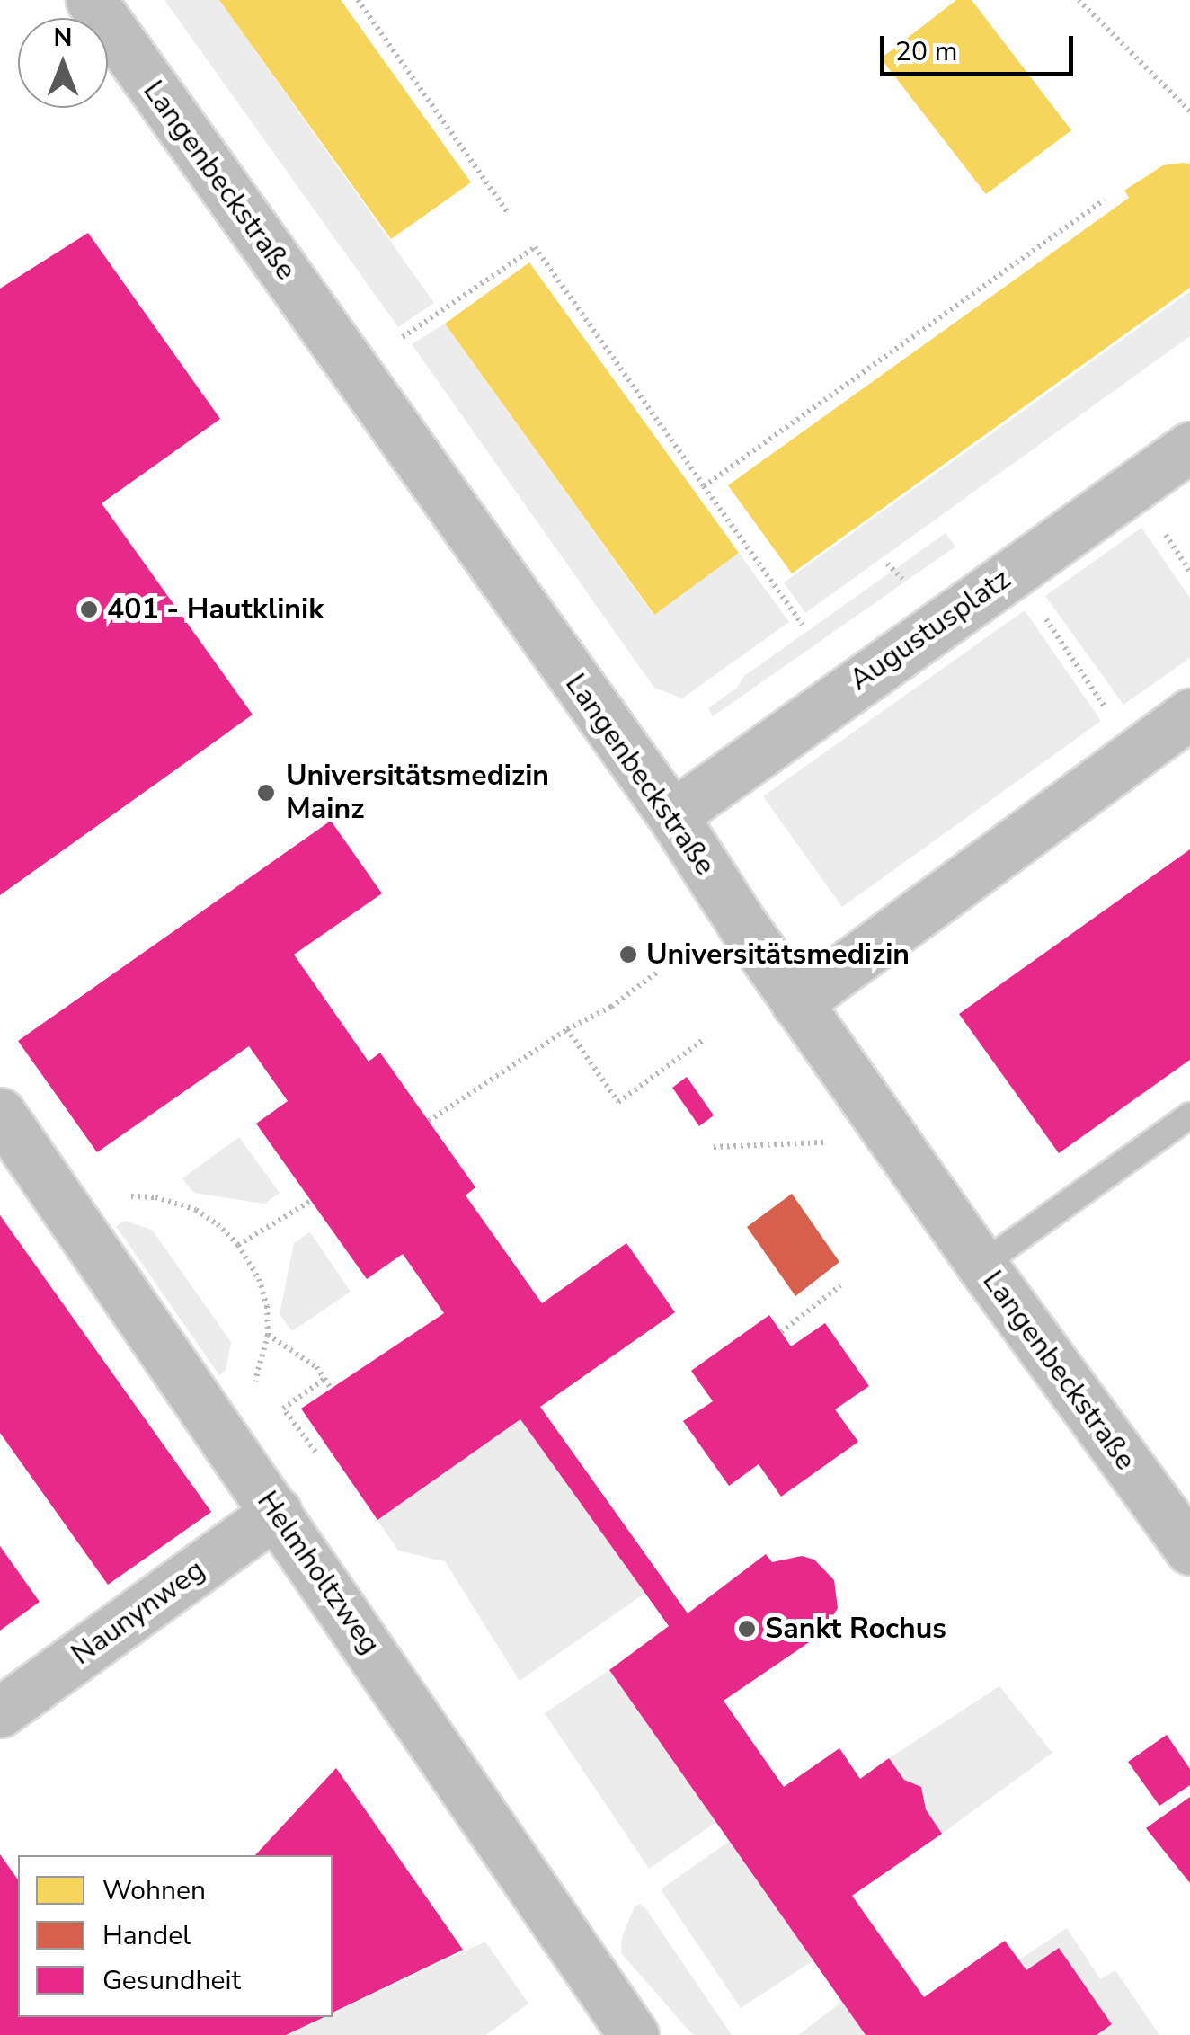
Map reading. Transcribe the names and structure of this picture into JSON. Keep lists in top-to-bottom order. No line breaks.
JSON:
{"streets":{"street":["Langenbeckstraße","Augustusplatz","Helmholtzweg","Naunynweg"]},"crossings":[["Langenbeckstraße","Augustusplatz"],["Helmholtzweg","Naunynweg"]],"places":["401 - Hautklinik","Universitätsmedizin Mainz","Universitätsmedizin","Sankt Rochus"],"legend":["Wohnen","Handel","Gesundheit"],"scale_bar":"20 m","north":"top"}
